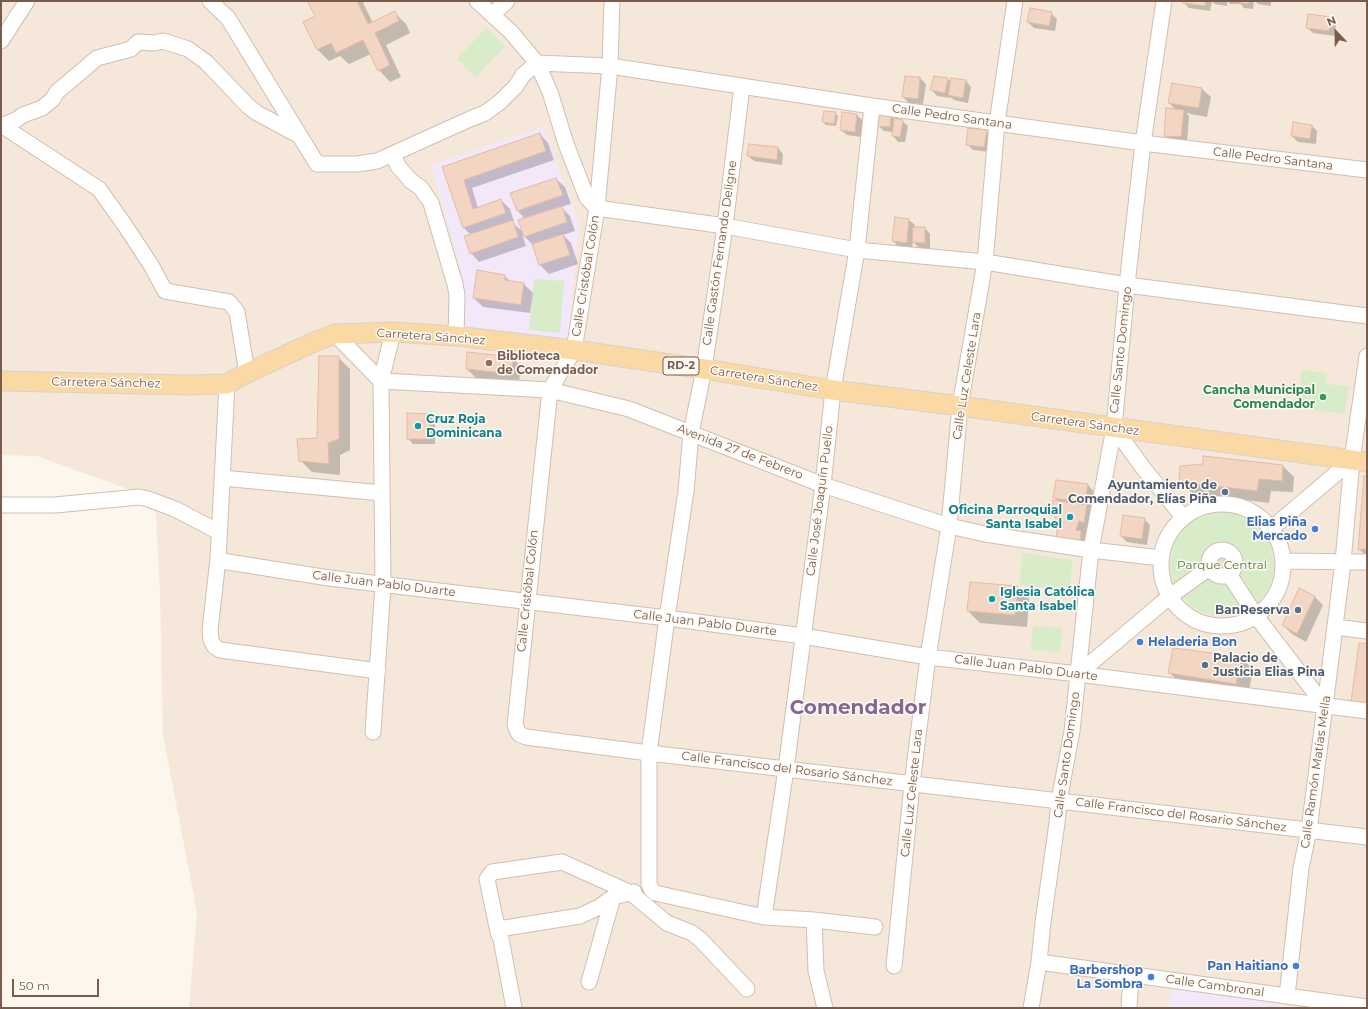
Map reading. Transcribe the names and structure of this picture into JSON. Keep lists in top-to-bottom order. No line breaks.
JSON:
{"streets":{"main road":["Carretera Sánchez","RD-2"],"street":["Calle Pedro Santana","Calle Gastón Fernando Deligne","Calle Cristóbal Colón","Calle Santo Domingo","Calle Luz Celeste Lara","Avenida 27 de Febrero","Calle José Joaquín Puello","Calle Juan Pablo Duarte","Calle Francisco del Rosario Sánchez","Calle Ramón Matías Mella","Calle Cambronal"]},"crossings":[["Calle Pedro Santana","Calle Gastón Fernando Deligne"],["Calle Pedro Santana","Calle Cristóbal Colón"],["Calle Pedro Santana","Calle Santo Domingo"],["Calle Pedro Santana","Calle Luz Celeste Lara"],["Calle Pedro Santana","Calle José Joaquín Puello"],["Calle Gastón Fernando Deligne","Carretera Sánchez"],["Calle Gastón Fernando Deligne","Avenida 27 de Febrero"],["Calle Gastón Fernando Deligne","Calle Juan Pablo Duarte"],["Calle Gastón Fernando Deligne","Calle Francisco del Rosario Sánchez"],["Calle Cristóbal Colón","Carretera Sánchez"],["Calle Cristóbal Colón","Avenida 27 de Febrero"],["Calle Cristóbal Colón","Calle Juan Pablo Duarte"],["Calle Cristóbal Colón","Calle Francisco del Rosario Sánchez"],["Carretera Sánchez","Calle Santo Domingo"],["Carretera Sánchez","Calle Luz Celeste Lara"],["Carretera Sánchez","Calle José Joaquín Puello"],["Carretera Sánchez","Calle Ramón Matías Mella"],["Calle Santo Domingo","Avenida 27 de Febrero"],["Calle Santo Domingo","Calle Juan Pablo Duarte"],["Calle Santo Domingo","Calle Francisco del Rosario Sánchez"],["Calle Santo Domingo","Calle Cambronal"],["Calle Luz Celeste Lara","Avenida 27 de Febrero"],["Calle Luz Celeste Lara","Calle Juan Pablo Duarte"],["Calle Luz Celeste Lara","Calle Francisco del Rosario Sánchez"],["Avenida 27 de Febrero","Calle José Joaquín Puello"],["Calle José Joaquín Puello","Calle Juan Pablo Duarte"],["Calle José Joaquín Puello","Calle Francisco del Rosario Sánchez"],["Calle Juan Pablo Duarte","Calle Ramón Matías Mella"],["Calle Francisco del Rosario Sánchez","Calle Ramón Matías Mella"],["Calle Ramón Matías Mella","Calle Cambronal"]],"districts":["Comendador"],"parks":["Parque Central"],"places":["Biblioteca de Comendador","Cancha Municipal Comendador","Cruz Roja Dominicana","Ayuntamiento de Comendador, Elías Piña","Oficina Parroquial Santa Isabel","Elias Piña Mercado","Iglesia Católica Santa Isabel","BanReserva","Heladeria Bon","Palacio de Justicia Elias Pina","Pan Haitiano","Barbershop La Sombra"],"scale_bar":"50 m","north":"top"}
